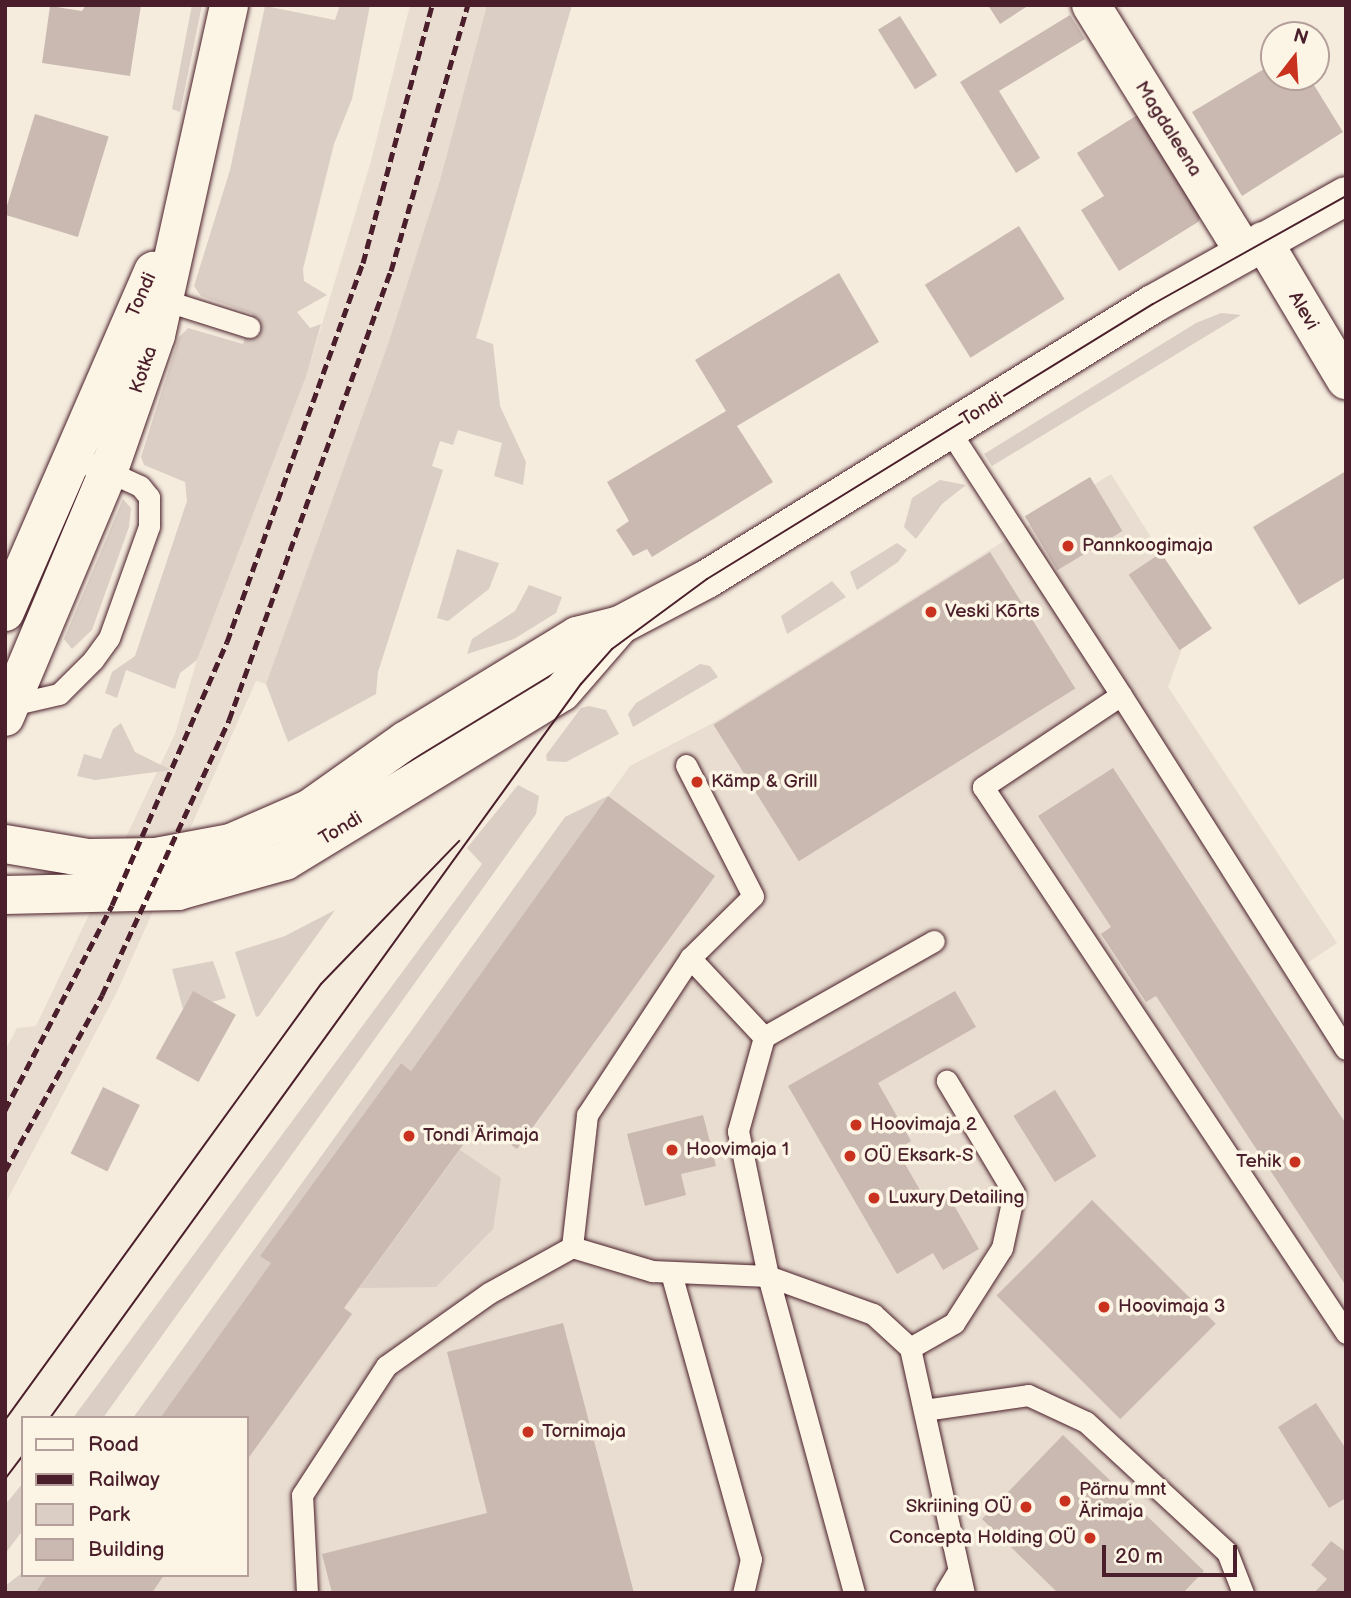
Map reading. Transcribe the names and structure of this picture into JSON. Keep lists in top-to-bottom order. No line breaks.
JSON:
{"streets":{"street":["Magdaleena","Tondi","Alevi","Kotka"]},"crossings":[["Magdaleena","Tondi"],["Magdaleena","Alevi"],["Tondi","Alevi"],["Tondi","Kotka"]],"places":["Pannkoogimaja","Veski Kõrts","Kämp & Grill","Hoovimaja 2","Tondi Ärimaja","Hoovimaja 1","OÜ Eksark-S","Tehik","Luxury Detailing","Hoovimaja 3","Tornimaja","Pärnu mnt Ärimaja","Skriining OÜ","Concepta Holding OÜ"],"legend":["Road","Railway","Park","Building"],"scale_bar":"20 m","north":"top"}
